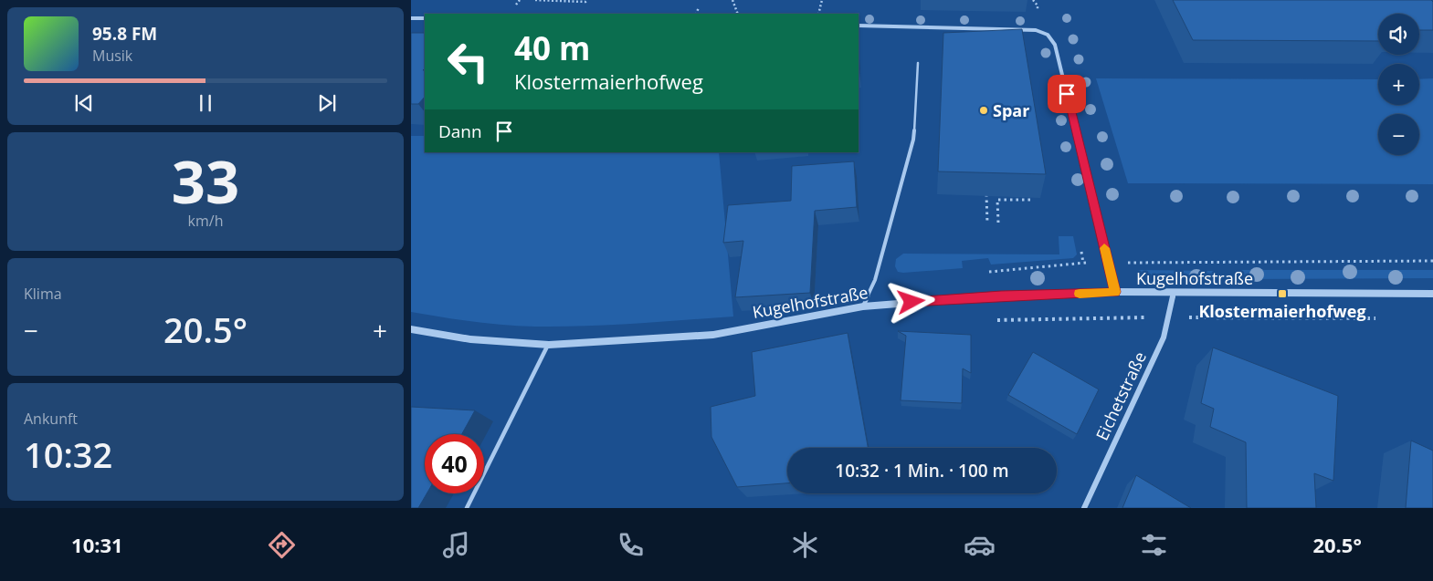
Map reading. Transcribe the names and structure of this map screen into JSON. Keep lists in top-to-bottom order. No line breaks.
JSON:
{"streets":{"street":["Kugelhofstraße","Eichetstraße"]},"crossings":[["Kugelhofstraße","Eichetstraße"]],"places":{"other":["Spar"],"transit":["Klostermaierhofweg"]},"page":{"map_buttons":["+","−"],"turn":["40 m","Klostermaierhofweg"],"song":["95.8 FM","Musik"],"then":"Dann","tile":[["33","km/h"],"Klima",["Ankunft","10:32"]],"heat":["−","20.5°","+"],"limit":"40","trip":"10:32 · 1 Min. · 100 m","tabs":["10:31","20.5°"]}}
